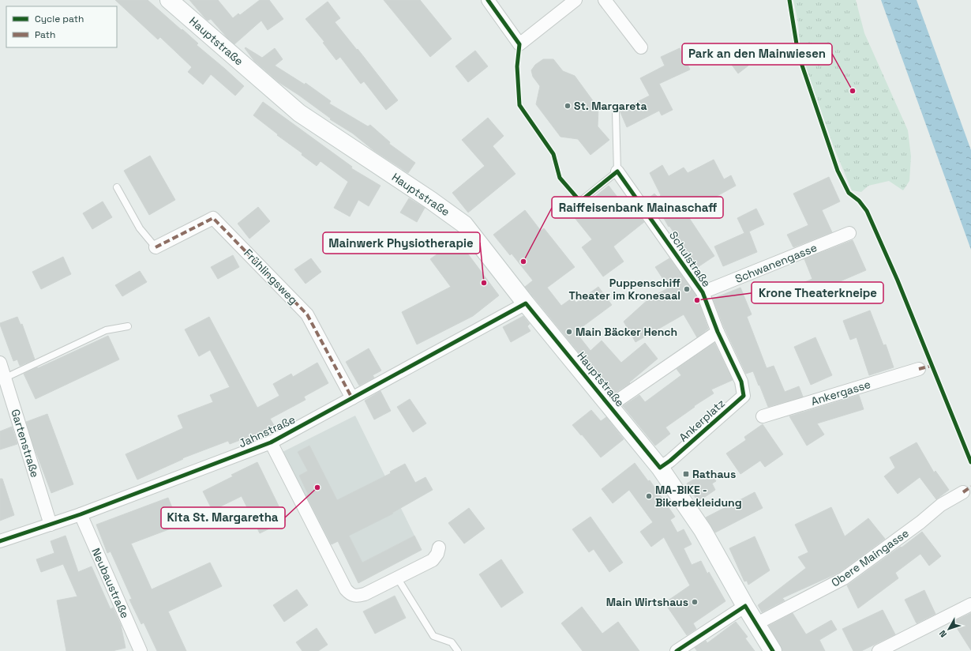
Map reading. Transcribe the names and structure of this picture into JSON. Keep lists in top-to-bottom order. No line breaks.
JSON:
{"streets":{"street":["Hauptstraße","Schulstraße","Schwanengasse","Frühlingsweg","Ankergasse","Ankerplatz","Jahnstraße","Gartenstraße","Obere Maingasse","Neubaustraße"]},"crossings":[["Hauptstraße","Ankerplatz"],["Hauptstraße","Jahnstraße"],["Hauptstraße","Obere Maingasse"],["Schulstraße","Schwanengasse"],["Schulstraße","Ankerplatz"],["Frühlingsweg","Jahnstraße"],["Jahnstraße","Gartenstraße"],["Jahnstraße","Neubaustraße"]],"places":{"other":["Park an den Mainwiesen","St. Margareta","Raiffeisenbank Mainaschaff","Mainwerk Physiotherapie","Puppenschiff Theater im Kronesaal","Krone Theaterkneipe","Main Bäcker Hench","Kita St. Margaretha","MA-BIKE - Bikerbekleidung","Main Wirtshaus"],"transit":["Rathaus"]},"legend":["Cycle path","Path"],"north":"bottom left"}
